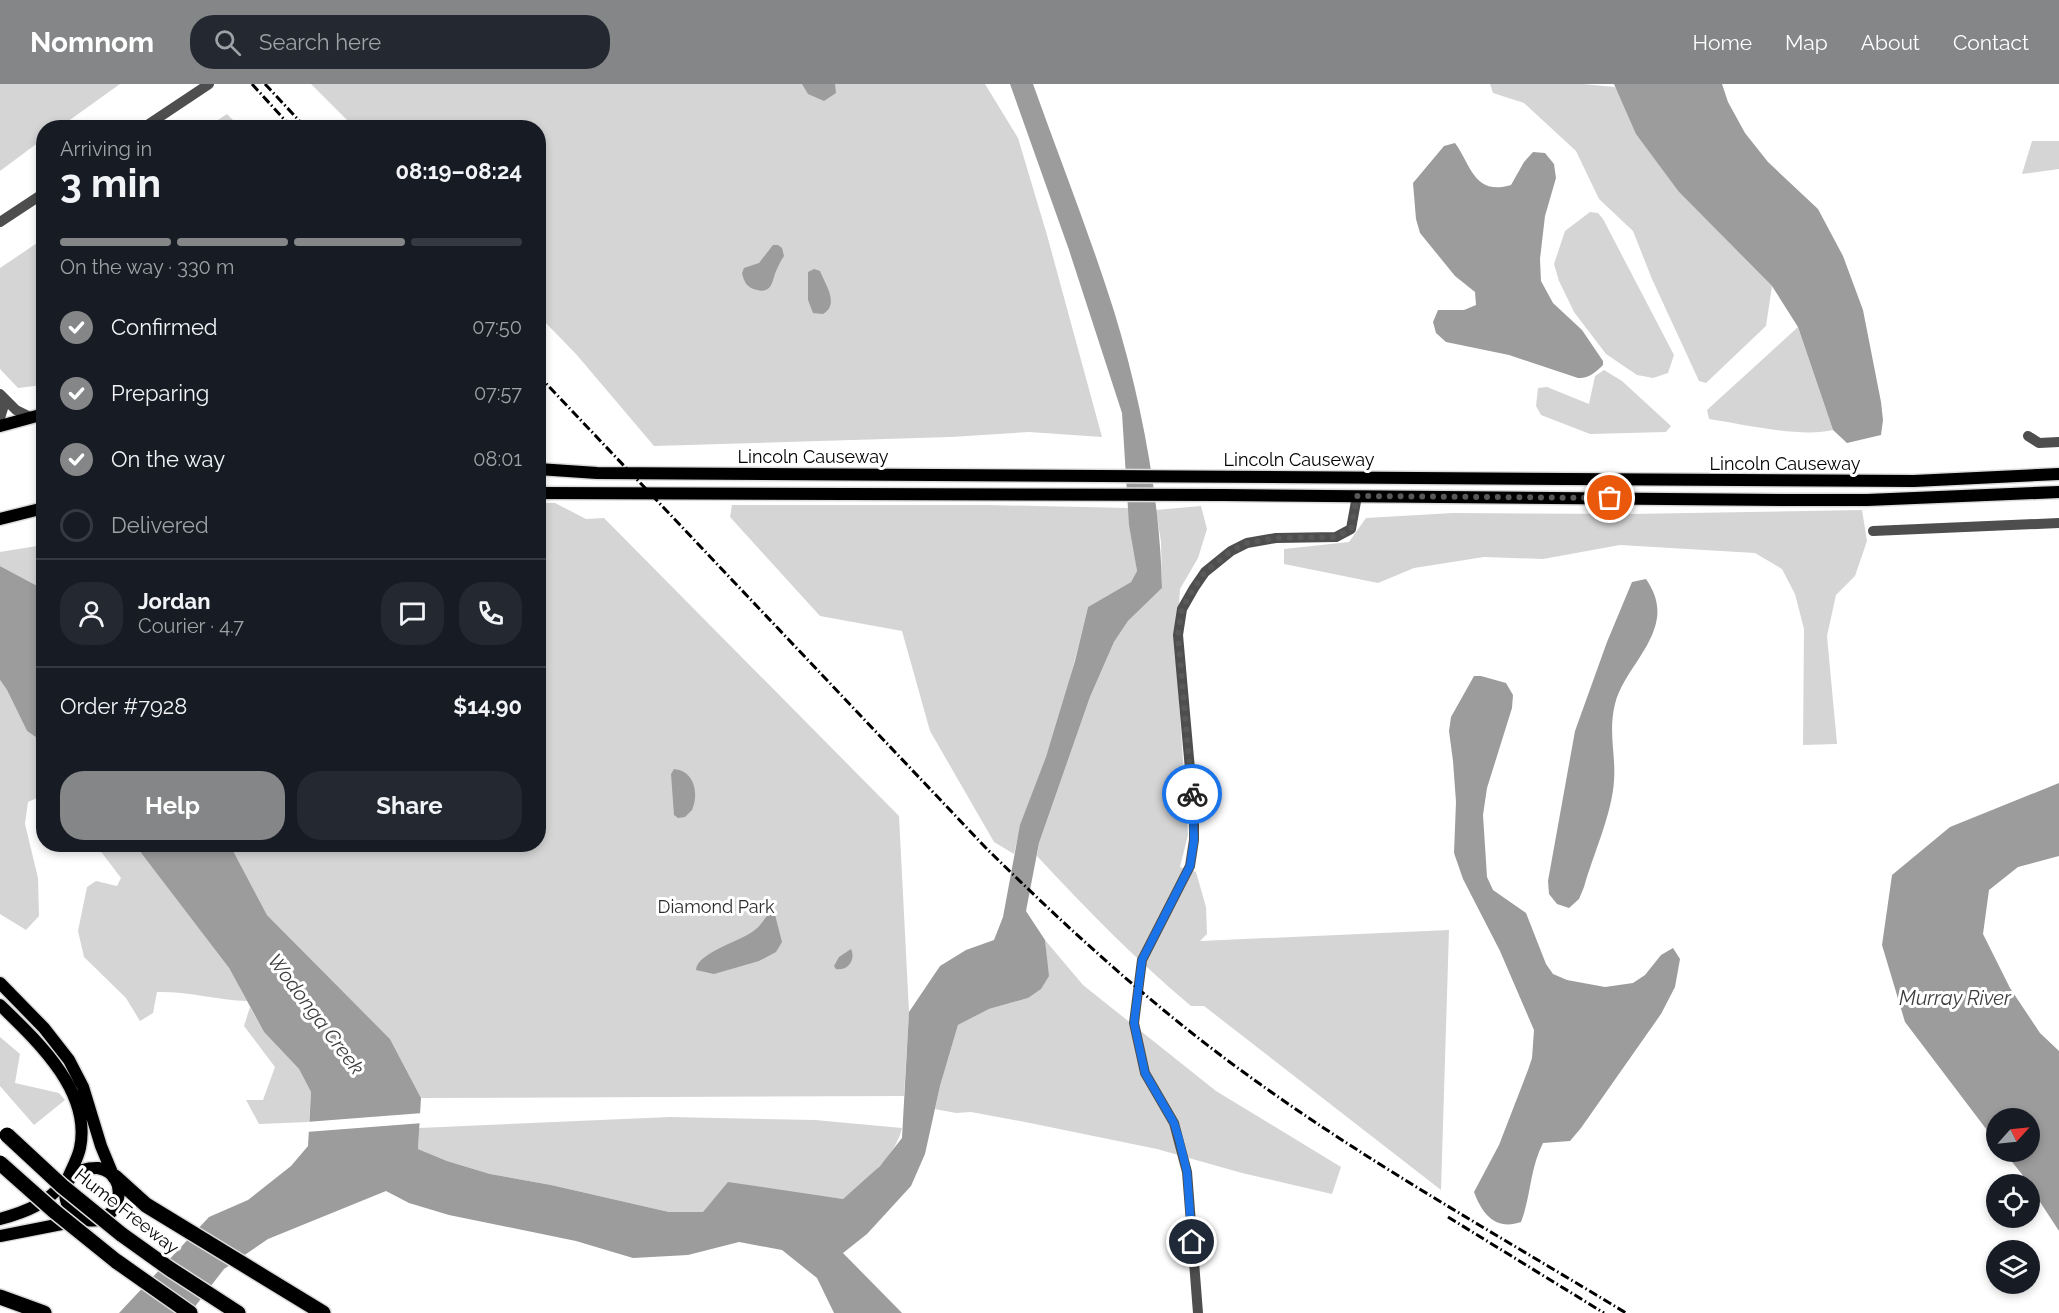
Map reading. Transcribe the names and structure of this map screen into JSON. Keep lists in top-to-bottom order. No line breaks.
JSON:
{"streets":{"highway":["Hume Freeway"],"main road":["Lincoln Causeway"]},"water":["Murray River","Wodonga Creek"],"parks":["Diamond Park"],"north":"top right","page":{"header":"Nomnom","search":"Search here","nav":["Home","Map","About","Contact"],"heading":["3 min","Arriving in","08:19–08:24"],"panel":["Jordan","Courier · 4.7","Order #7928","$14.90"],"bar":"On the way · 330 m","list":[["Confirmed","07:50"],["Preparing","07:57"],["On the way","08:01"],"Delivered"],"buttons":["Help","Share"]}}
